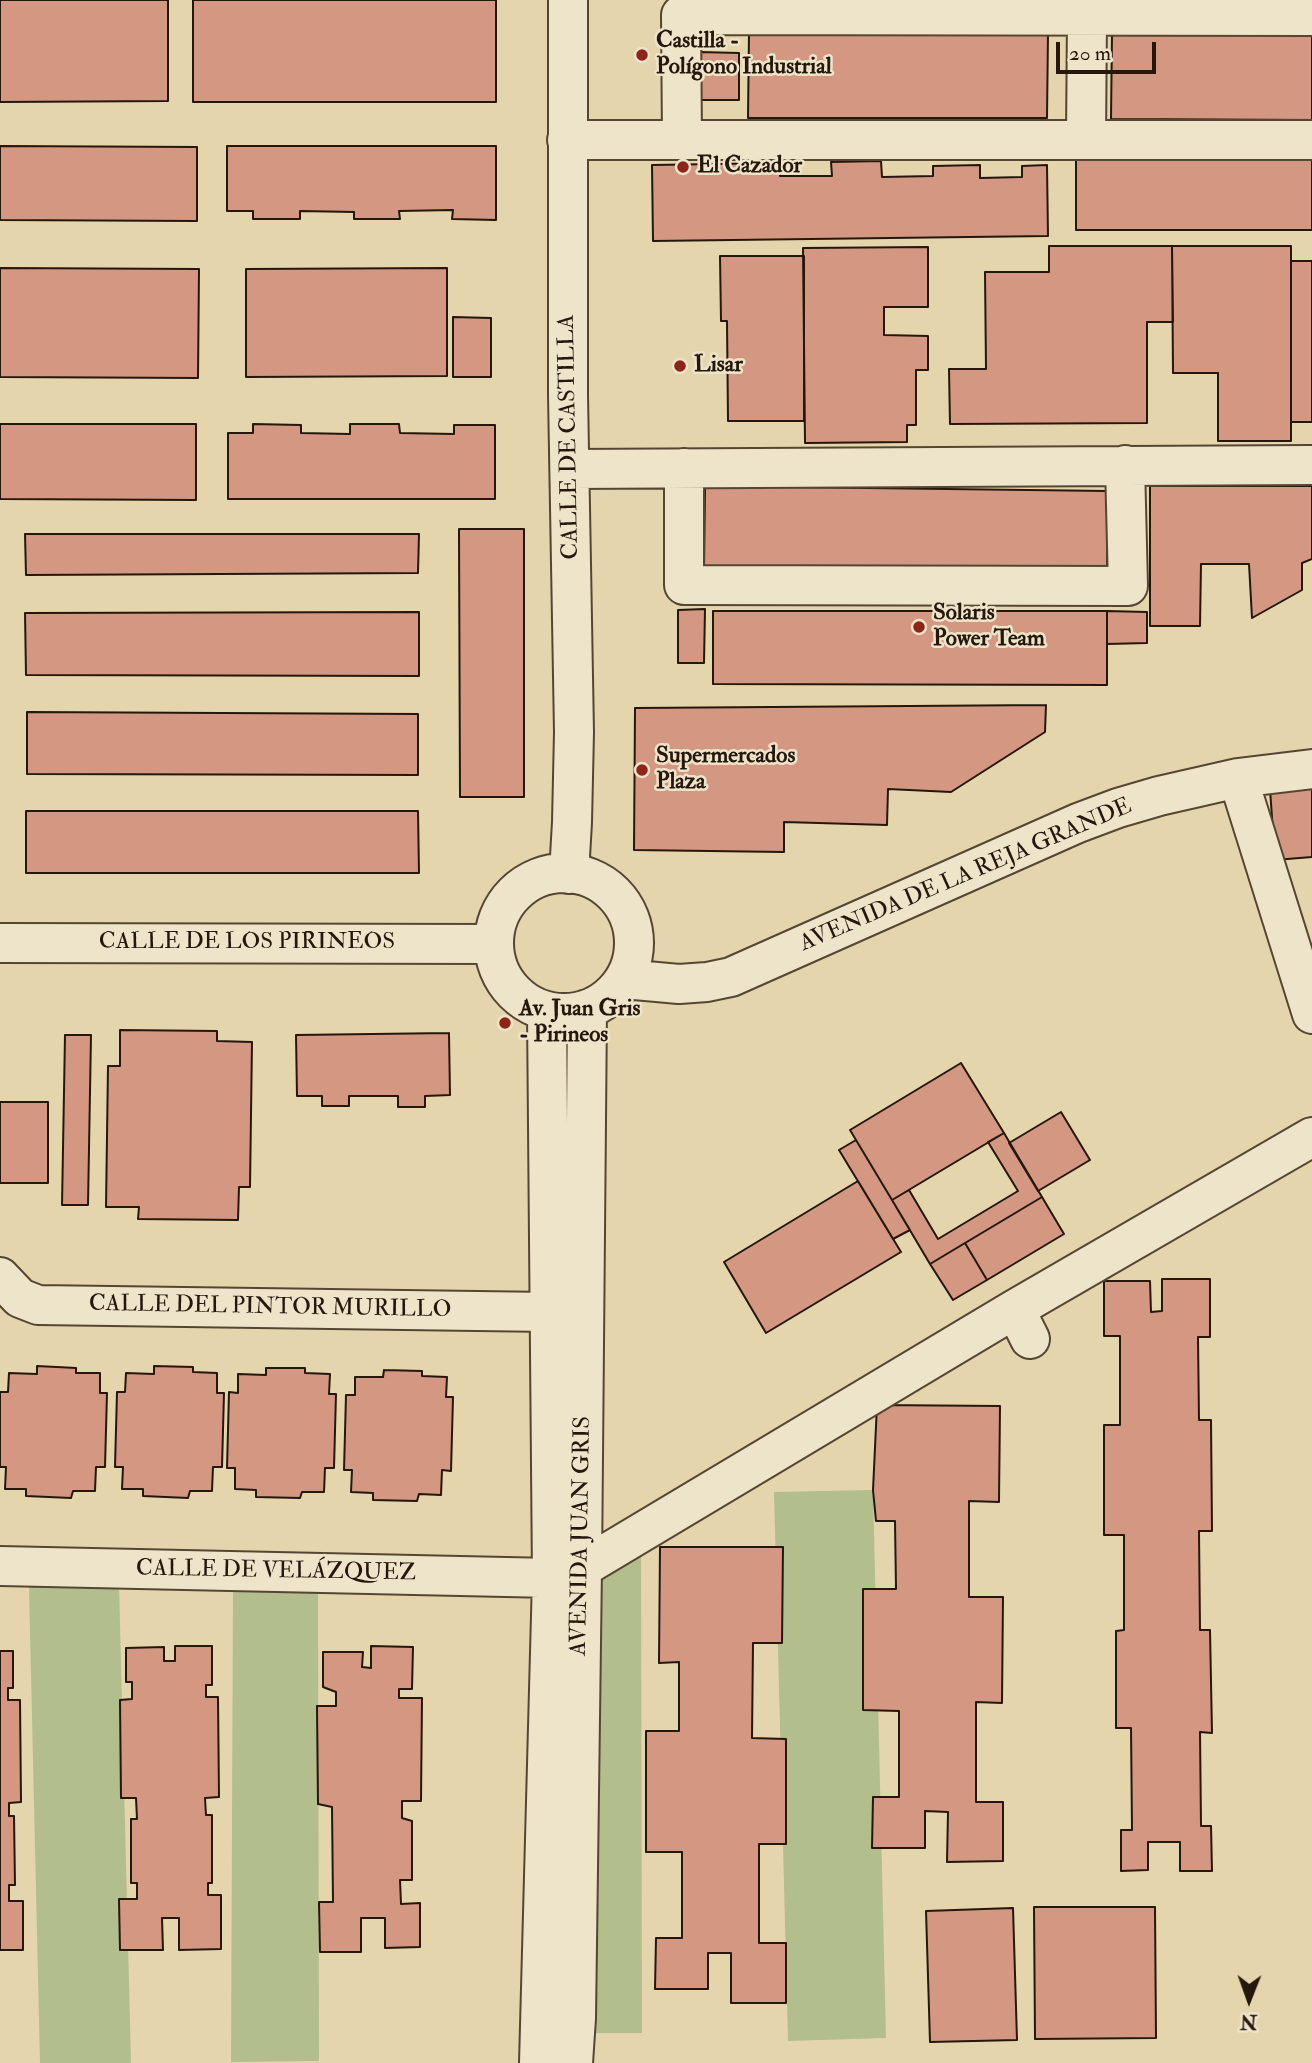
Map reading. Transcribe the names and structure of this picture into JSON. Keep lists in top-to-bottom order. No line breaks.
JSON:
{"streets":{"street":["CALLE DE CASTILLA","AVENIDA DE LA REJA GRANDE","CALLE DE LOS PIRINEOS","CALLE DEL PINTOR MURILLO","AVENIDA JUAN GRIS","CALLE DE VELÁZQUEZ"]},"crossings":[["CALLE DE CASTILLA","AVENIDA DE LA REJA GRANDE"],["CALLE DE CASTILLA","CALLE DE LOS PIRINEOS"],["CALLE DE CASTILLA","AVENIDA JUAN GRIS"],["AVENIDA DE LA REJA GRANDE","CALLE DE LOS PIRINEOS"],["AVENIDA DE LA REJA GRANDE","AVENIDA JUAN GRIS"],["CALLE DE LOS PIRINEOS","AVENIDA JUAN GRIS"],["CALLE DEL PINTOR MURILLO","AVENIDA JUAN GRIS"],["AVENIDA JUAN GRIS","CALLE DE VELÁZQUEZ"]],"places":["Castilla - Polígono Industrial","El Cazador","Lisar","Solaris Power Team","Supermercados Plaza","Av. Juan Gris - Pirineos"],"scale_bar":"20 m","north":"bottom"}
